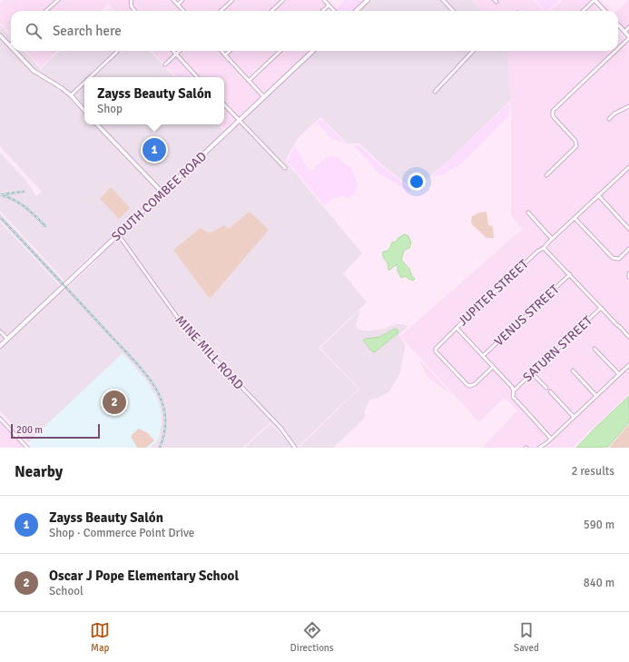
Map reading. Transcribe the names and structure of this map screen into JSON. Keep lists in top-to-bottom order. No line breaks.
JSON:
{"streets":{"main road":["SOUTH COMBEE ROAD"],"street":["JUPITER STREET","VENUS STREET","SATURN STREET","MINE MILL ROAD"]},"crossings":[["SOUTH COMBEE ROAD","MINE MILL ROAD"]],"scale_bar":"200 m","page":{"search":"Search here","popup":["Zayss Beauty Salón","Shop"],"pins":["1","2"],"scale":"200 m","heading":["Nearby","2 results"],"list":[{"mark":"1","name":"Zayss Beauty Salón","note":"Shop · Commerce Point Drive","value":"590 m"},{"mark":"2","name":"Oscar J Pope Elementary School","note":"School","value":"840 m"}],"nav":["Map","Directions","Saved"]}}
